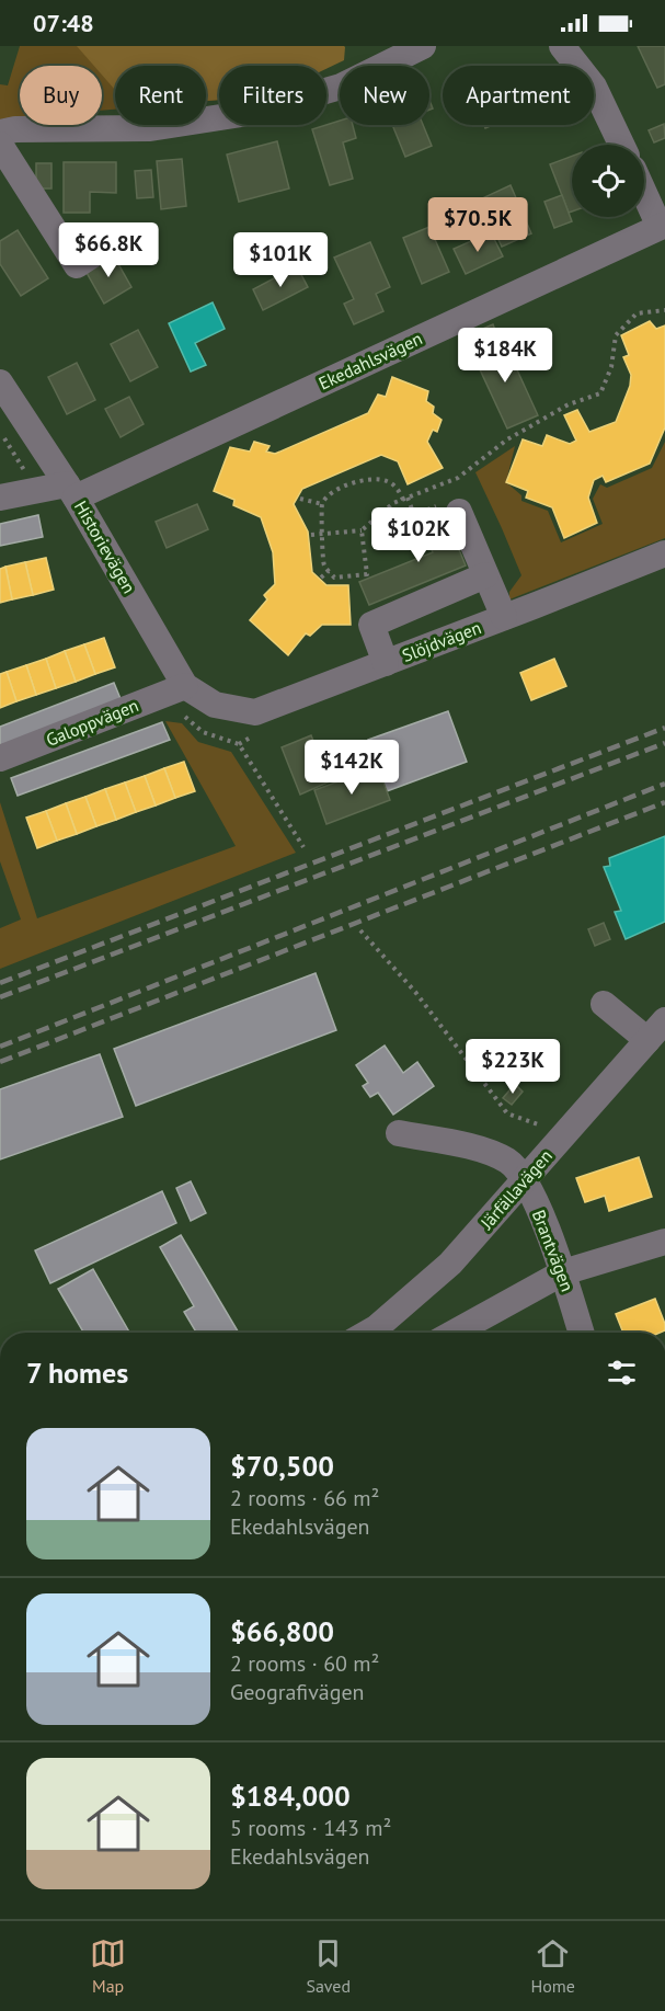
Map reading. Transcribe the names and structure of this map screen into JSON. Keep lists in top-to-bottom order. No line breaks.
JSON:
{"streets":{"street":["Ekedahlsvägen","Historievägen","Slöjdvägen","Galoppvägen","Järfällavägen","Brantvägen"]},"crossings":[["Ekedahlsvägen","Historievägen"],["Historievägen","Slöjdvägen"],["Historievägen","Galoppvägen"],["Järfällavägen","Brantvägen"]],"page":{"status":"07:48","chip":["Buy","Rent","Filters","New","Apartment"],"price":["$70.5K","$66.8K","$101K","$184K","$102K","$142K","$223K"],"heading":"7 homes","list":[{"name":"$70,500","note":"2 rooms · 66 m² · Ekedahlsvägen"},{"name":"$66,800","note":"2 rooms · 60 m² · Geografivägen"},{"name":"$184,000","note":"5 rooms · 143 m² · Ekedahlsvägen"}],"tabs":["Map","Saved","Home"]}}
